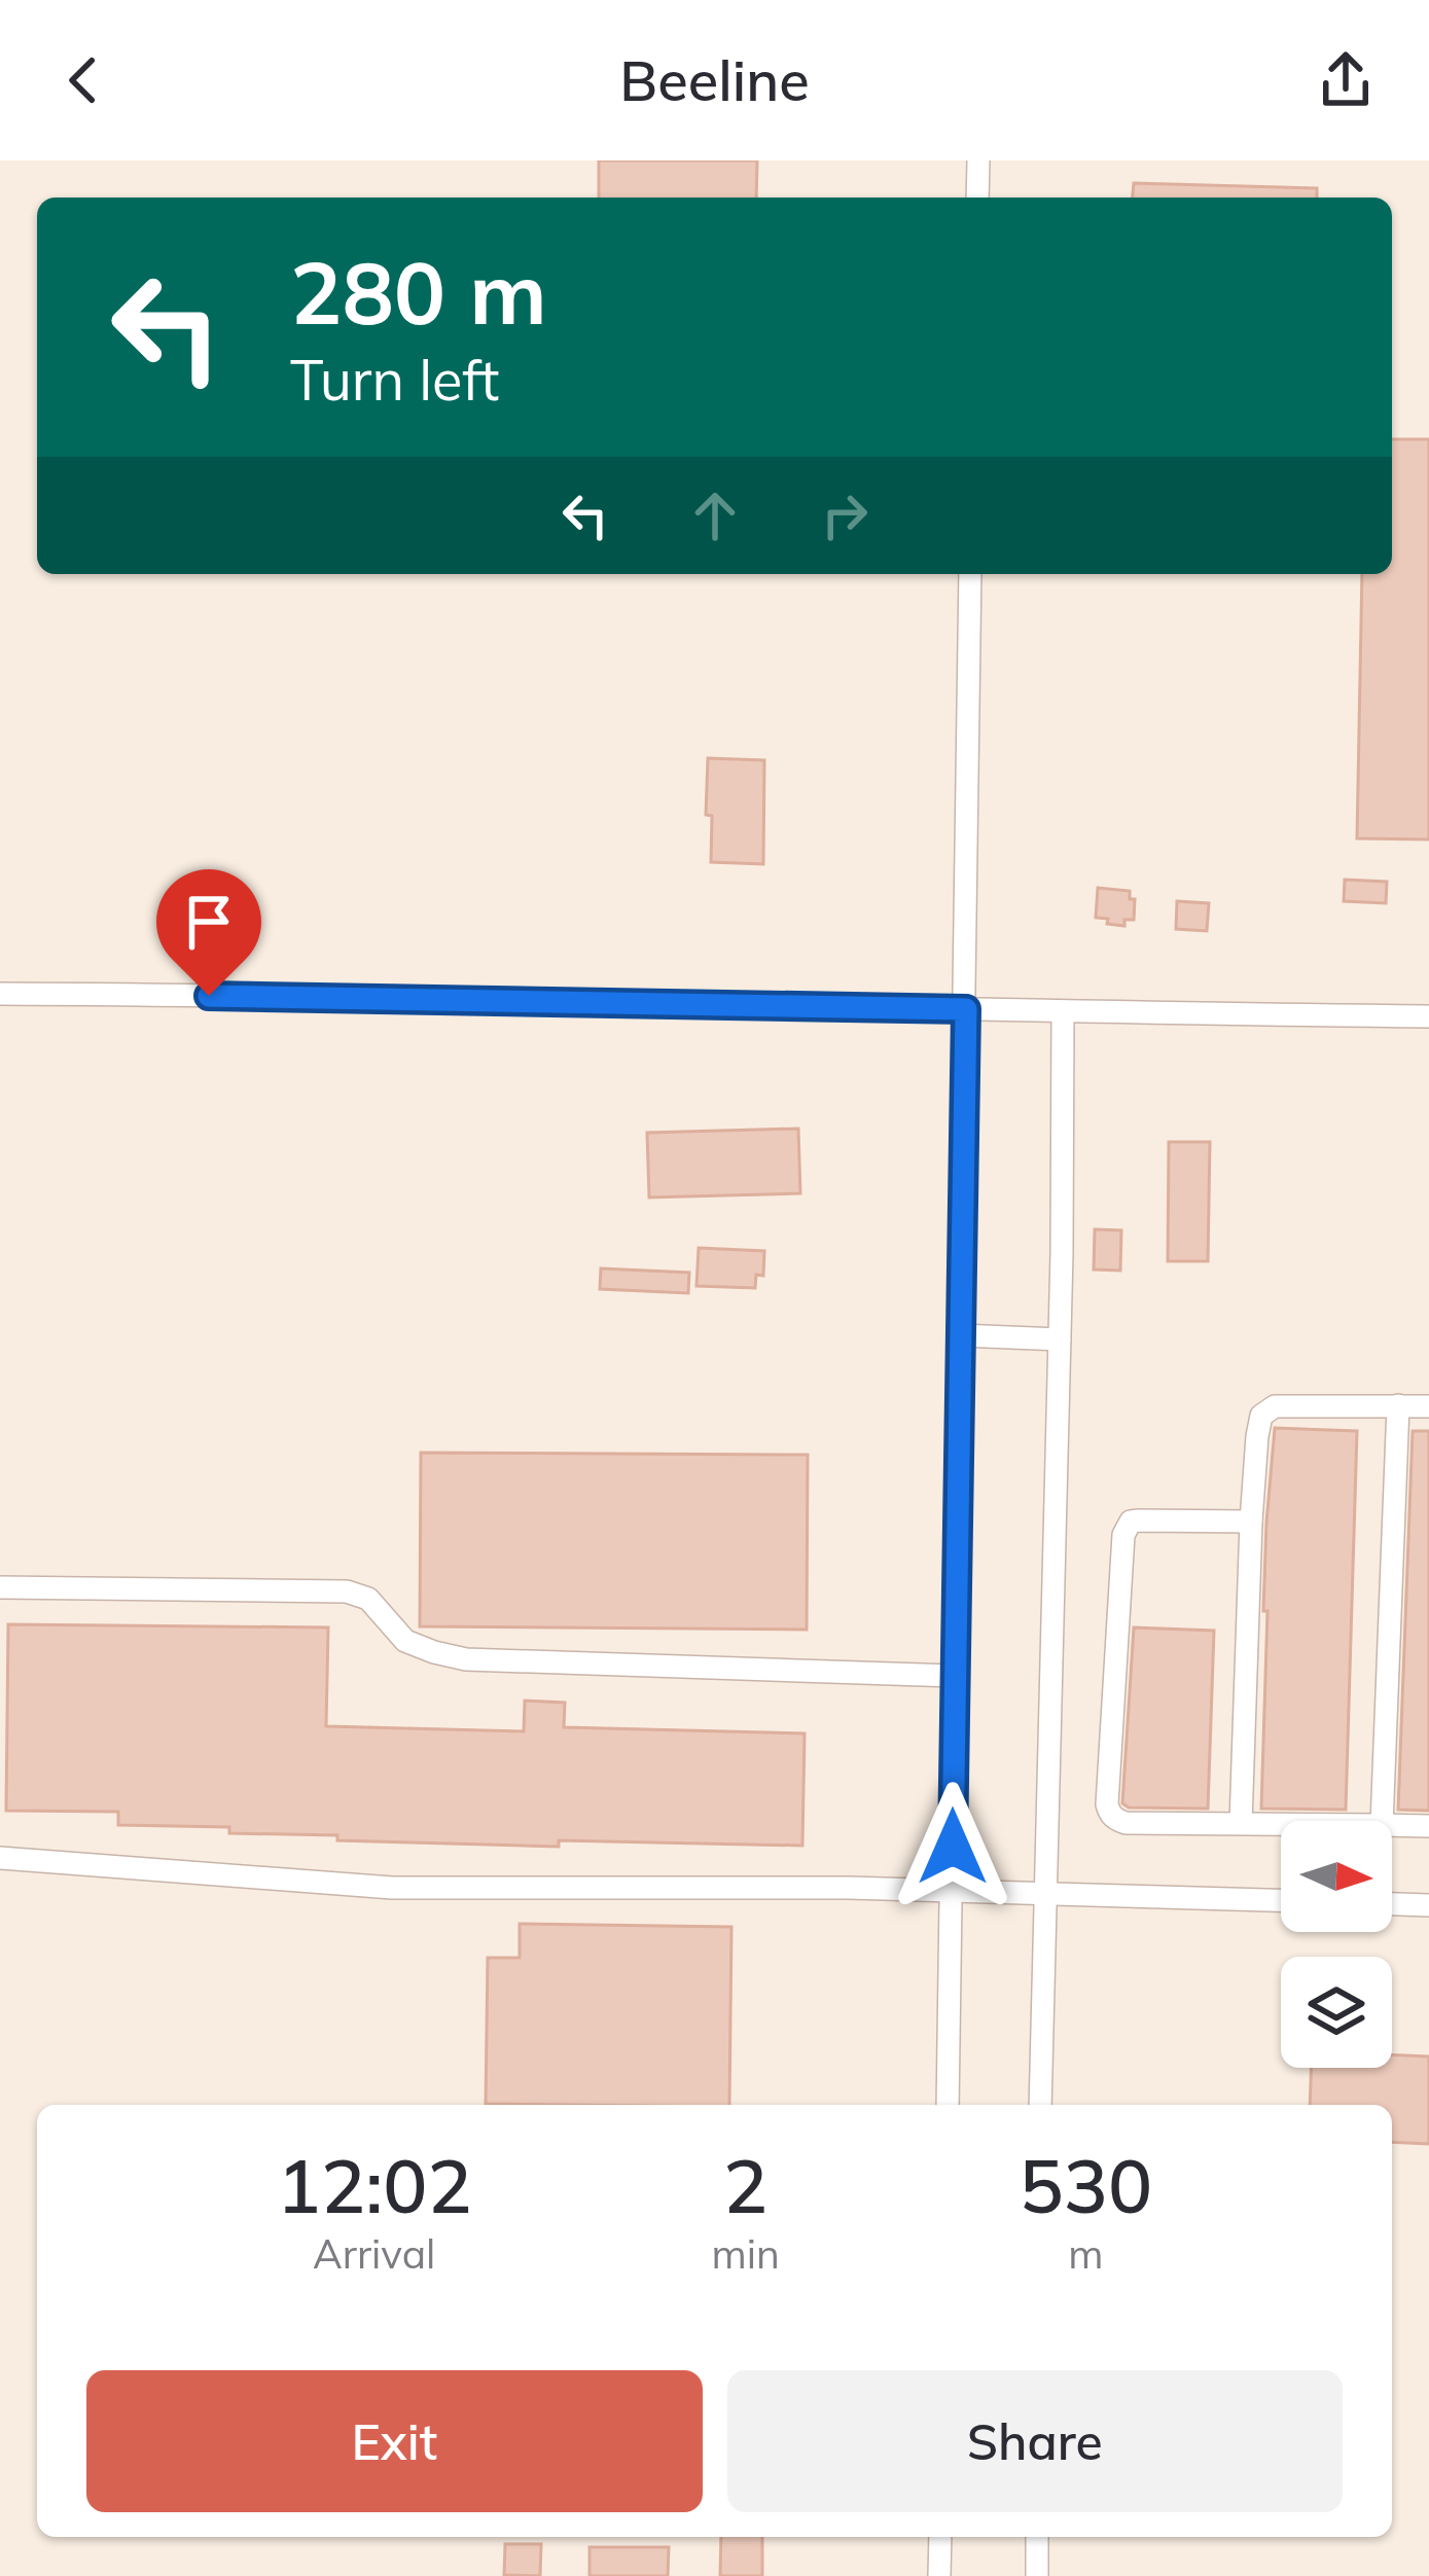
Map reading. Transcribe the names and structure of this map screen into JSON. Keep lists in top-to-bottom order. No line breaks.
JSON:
{"north":"right","page":{"header":"Beeline","turn":["280 m","Turn left"],"eta":["12:02","Arrival","2","min","530","m"],"buttons":["Exit","Share"]}}
